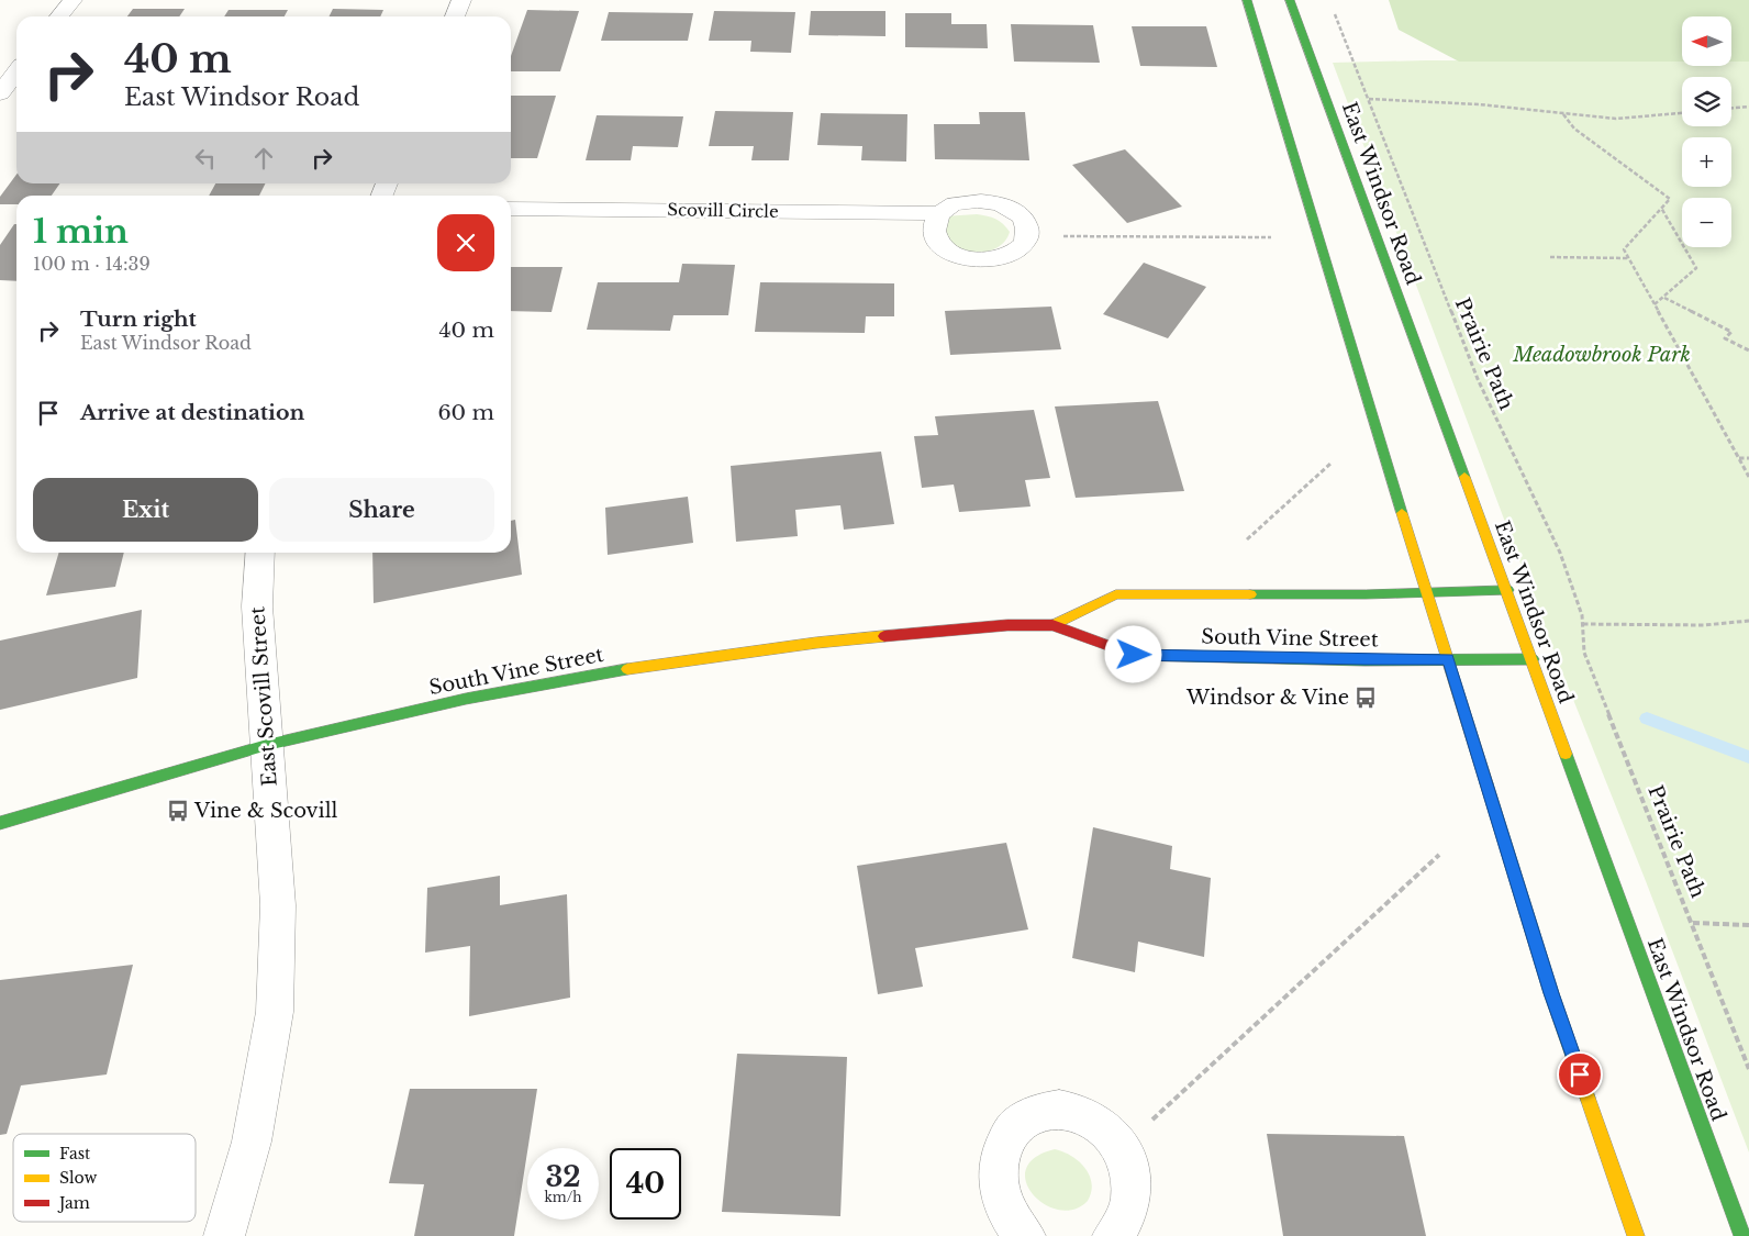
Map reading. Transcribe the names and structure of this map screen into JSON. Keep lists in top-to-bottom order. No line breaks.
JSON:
{"streets":{"main road":["East Windsor Road","South Vine Street"],"street":["Scovill Circle","East Scovill Street"],"path":["Prairie Path"]},"crossings":[["East Windsor Road","South Vine Street"],["South Vine Street","East Scovill Street"]],"parks":["Meadowbrook Park"],"places":{"bus stop":["Windsor & Vine","Vine & Scovill"]},"legend":["Fast","Slow","Jam"],"north":"left","page":{"map_buttons":["+","−"],"turn":["40 m","East Windsor Road"],"heading":["1 min","100 m · 14:39"],"list":[{"name":"Turn right","note":"East Windsor Road","value":"40 m"},{"name":"Arrive at destination","value":"60 m"}],"buttons":["Exit","Share"],"speed":"32 km/h","limit":"40"}}
